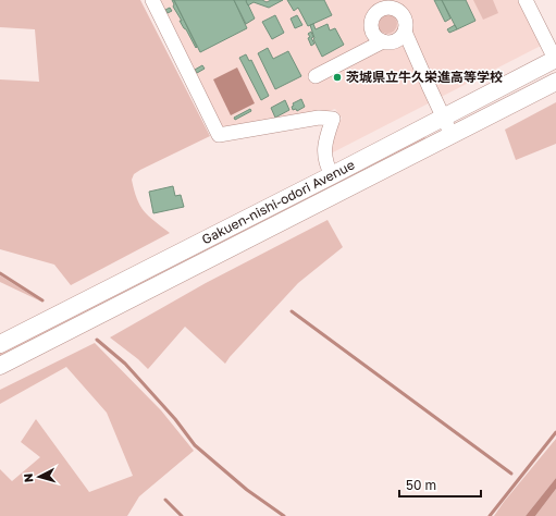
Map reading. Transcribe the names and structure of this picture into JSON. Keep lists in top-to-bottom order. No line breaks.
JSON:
{"streets":{"main road":["Gakuen-nishi-odori Avenue"]},"places":["茨城県立牛久栄進高等学校"],"scale_bar":"50 m","north":"left"}
